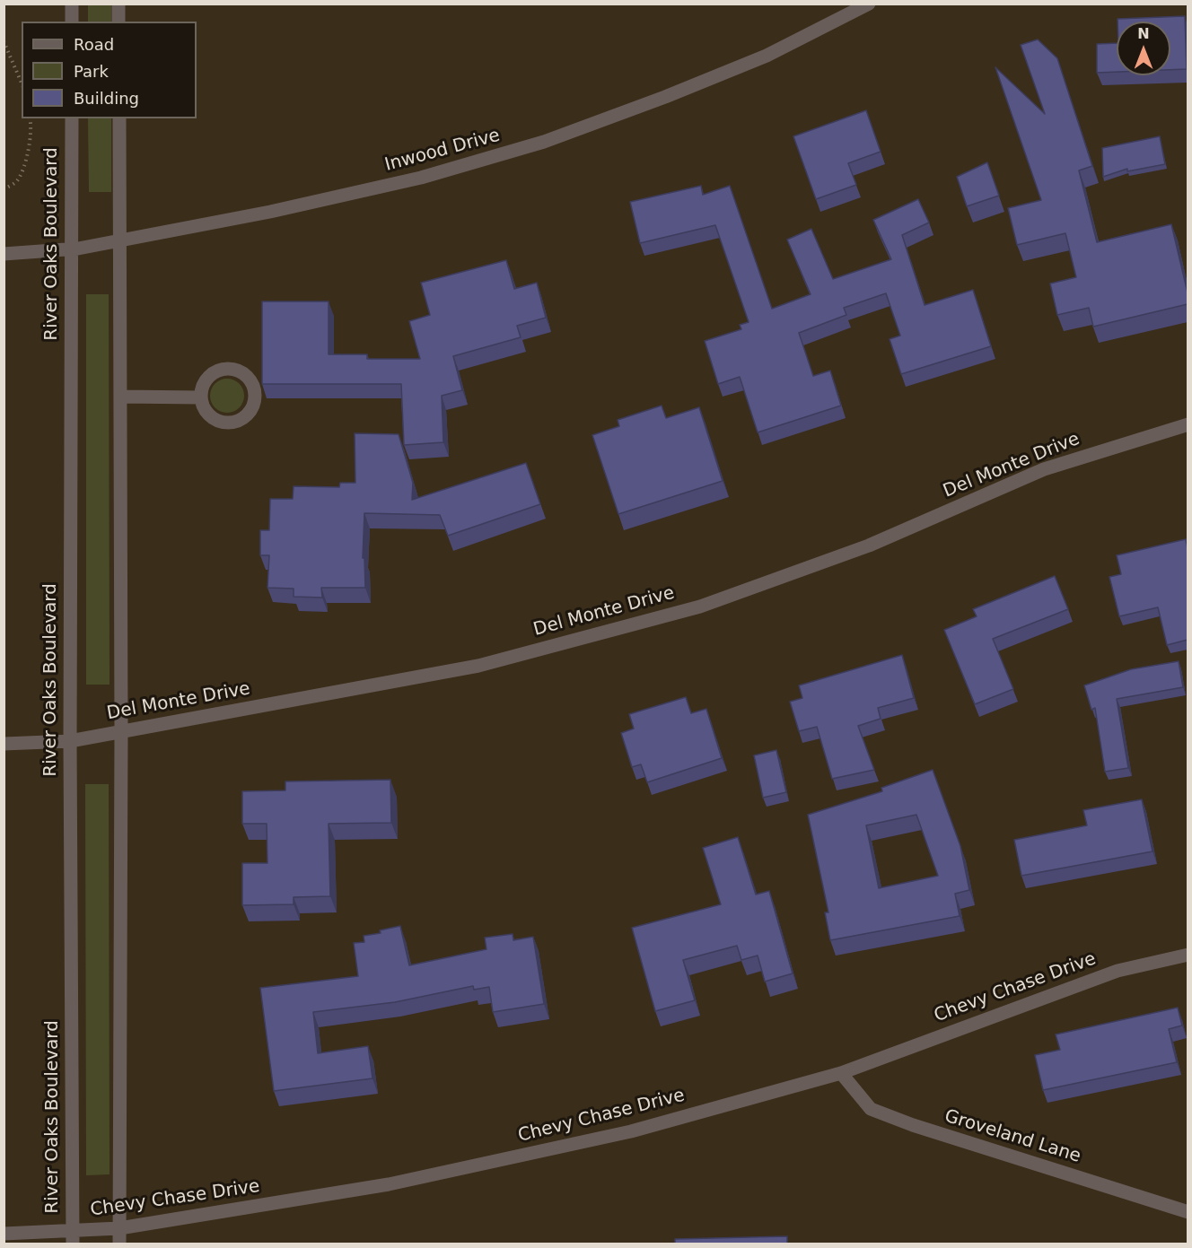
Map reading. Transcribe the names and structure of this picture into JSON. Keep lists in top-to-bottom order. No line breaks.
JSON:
{"streets":{"street":["Inwood Drive","River Oaks Boulevard","Del Monte Drive","Chevy Chase Drive","Groveland Lane"]},"crossings":[["Inwood Drive","River Oaks Boulevard"],["River Oaks Boulevard","Del Monte Drive"],["River Oaks Boulevard","Chevy Chase Drive"],["Chevy Chase Drive","Groveland Lane"]],"legend":["Road","Park","Building"],"north":"top"}
